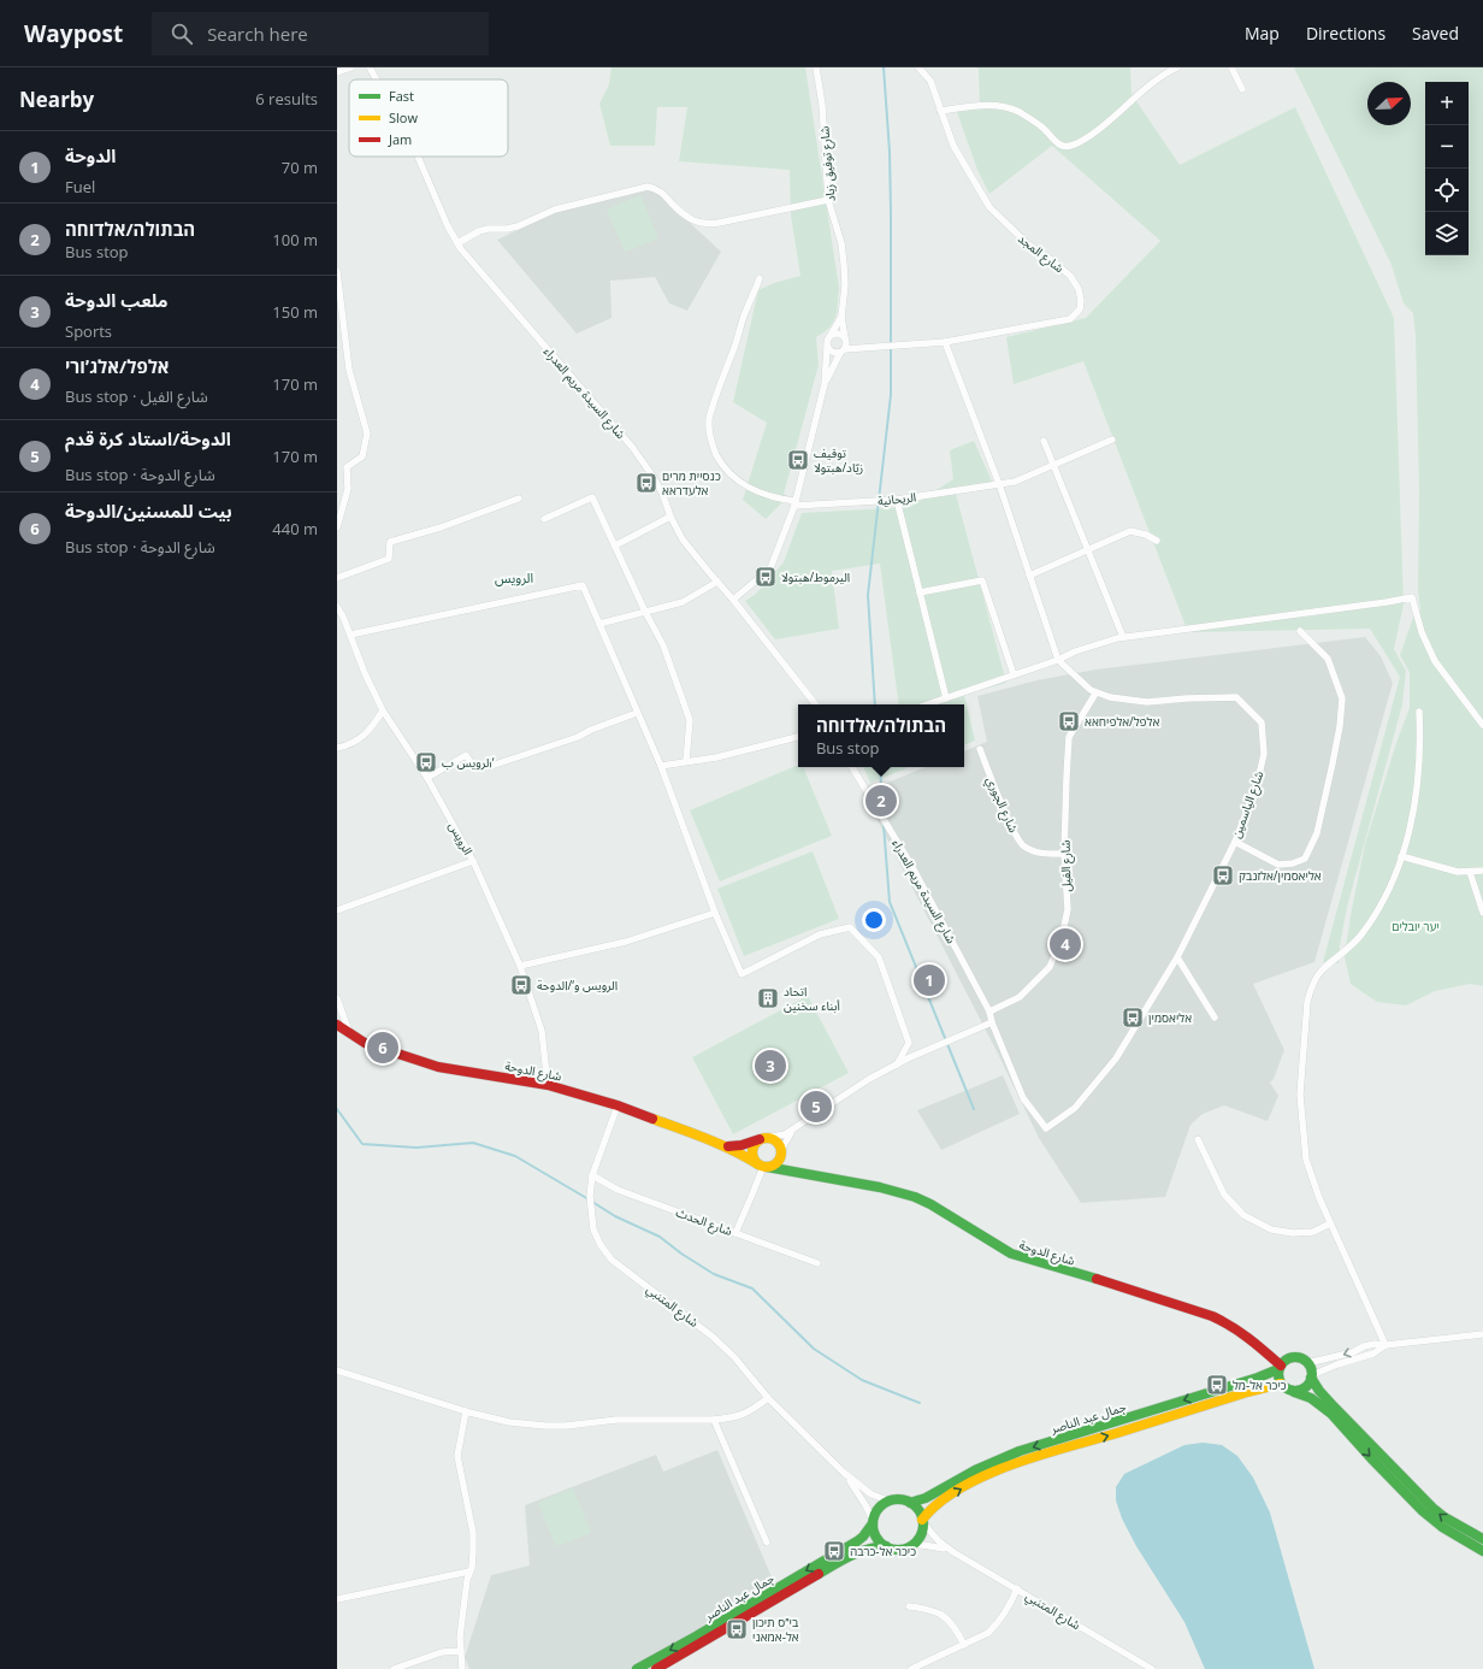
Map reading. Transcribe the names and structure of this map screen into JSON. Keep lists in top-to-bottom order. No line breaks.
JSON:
{"streets":{"street":["شارع توفيق زياد","شارع المجد","شارع السيدة مريم العدراء","الريحانية","شارع الجوري","شارع الياسمين","الرويس","شارع الفيل","شارع الدوحة","شارع الحدث","شارع المتنبي","جمال عبد الناصر"]},"crossings":[["شارع السيدة مريم العدراء","شارع الياسمين"],["شارع السيدة مريم العدراء","شارع الفيل"],["شارع الجوري","شارع الفيل"],["شارع الياسمين","شارع الفيل"],["الرويس","شارع الدوحة"],["شارع الدوحة","شارع المتنبي"],["شارع الدوحة","جمال عبد الناصر"],["شارع الحدث","شارع المتنبي"]],"districts":["الرويس"],"parks":["יער יובלים"],"places":{"bus stop":["توقيف زيّاد/هبتولا","כנסיית מרים אלעדראא","اليرموط/هبتولا","אלפל/אלפיחאא","الرويس ب‘","אליאסמין/אלזנבק","الرويس و‘/الدوحة","אליאסמין","כיכר אל-מל","כיכר אל-כרבה","בי״ס תיכון אל-אמאני"],"building":["اتحاد أبناء سخنين"]},"legend":["Fast","Slow","Jam"],"north":"top right","page":{"header":"Waypost","search":"Search here","nav":["Map","Directions","Saved"],"heading":["Nearby","6 results"],"map_buttons":["+","−"],"list":[{"mark":"1","name":"الدوحة","note":"Fuel","value":"70 m"},{"mark":"2","name":"הבתולה/אלדוחה","note":"Bus stop","value":"100 m"},{"mark":"3","name":"ملعب الدوحة","note":"Sports","value":"150 m"},{"mark":"4","name":"אלפל/אלג׳ורי","note":"Bus stop · شارع الفيل","value":"170 m"},{"mark":"5","name":"الدوحة/استاد كرة قدم","note":"Bus stop · شارع الدوحة","value":"170 m"},{"mark":"6","name":"بيت للمسنين/الدوحة","note":"Bus stop · شارع الدوحة","value":"440 m"}],"popup":["הבתולה/אלדוחה","Bus stop"],"pins":["2","4","1","6","3","5"]}}
